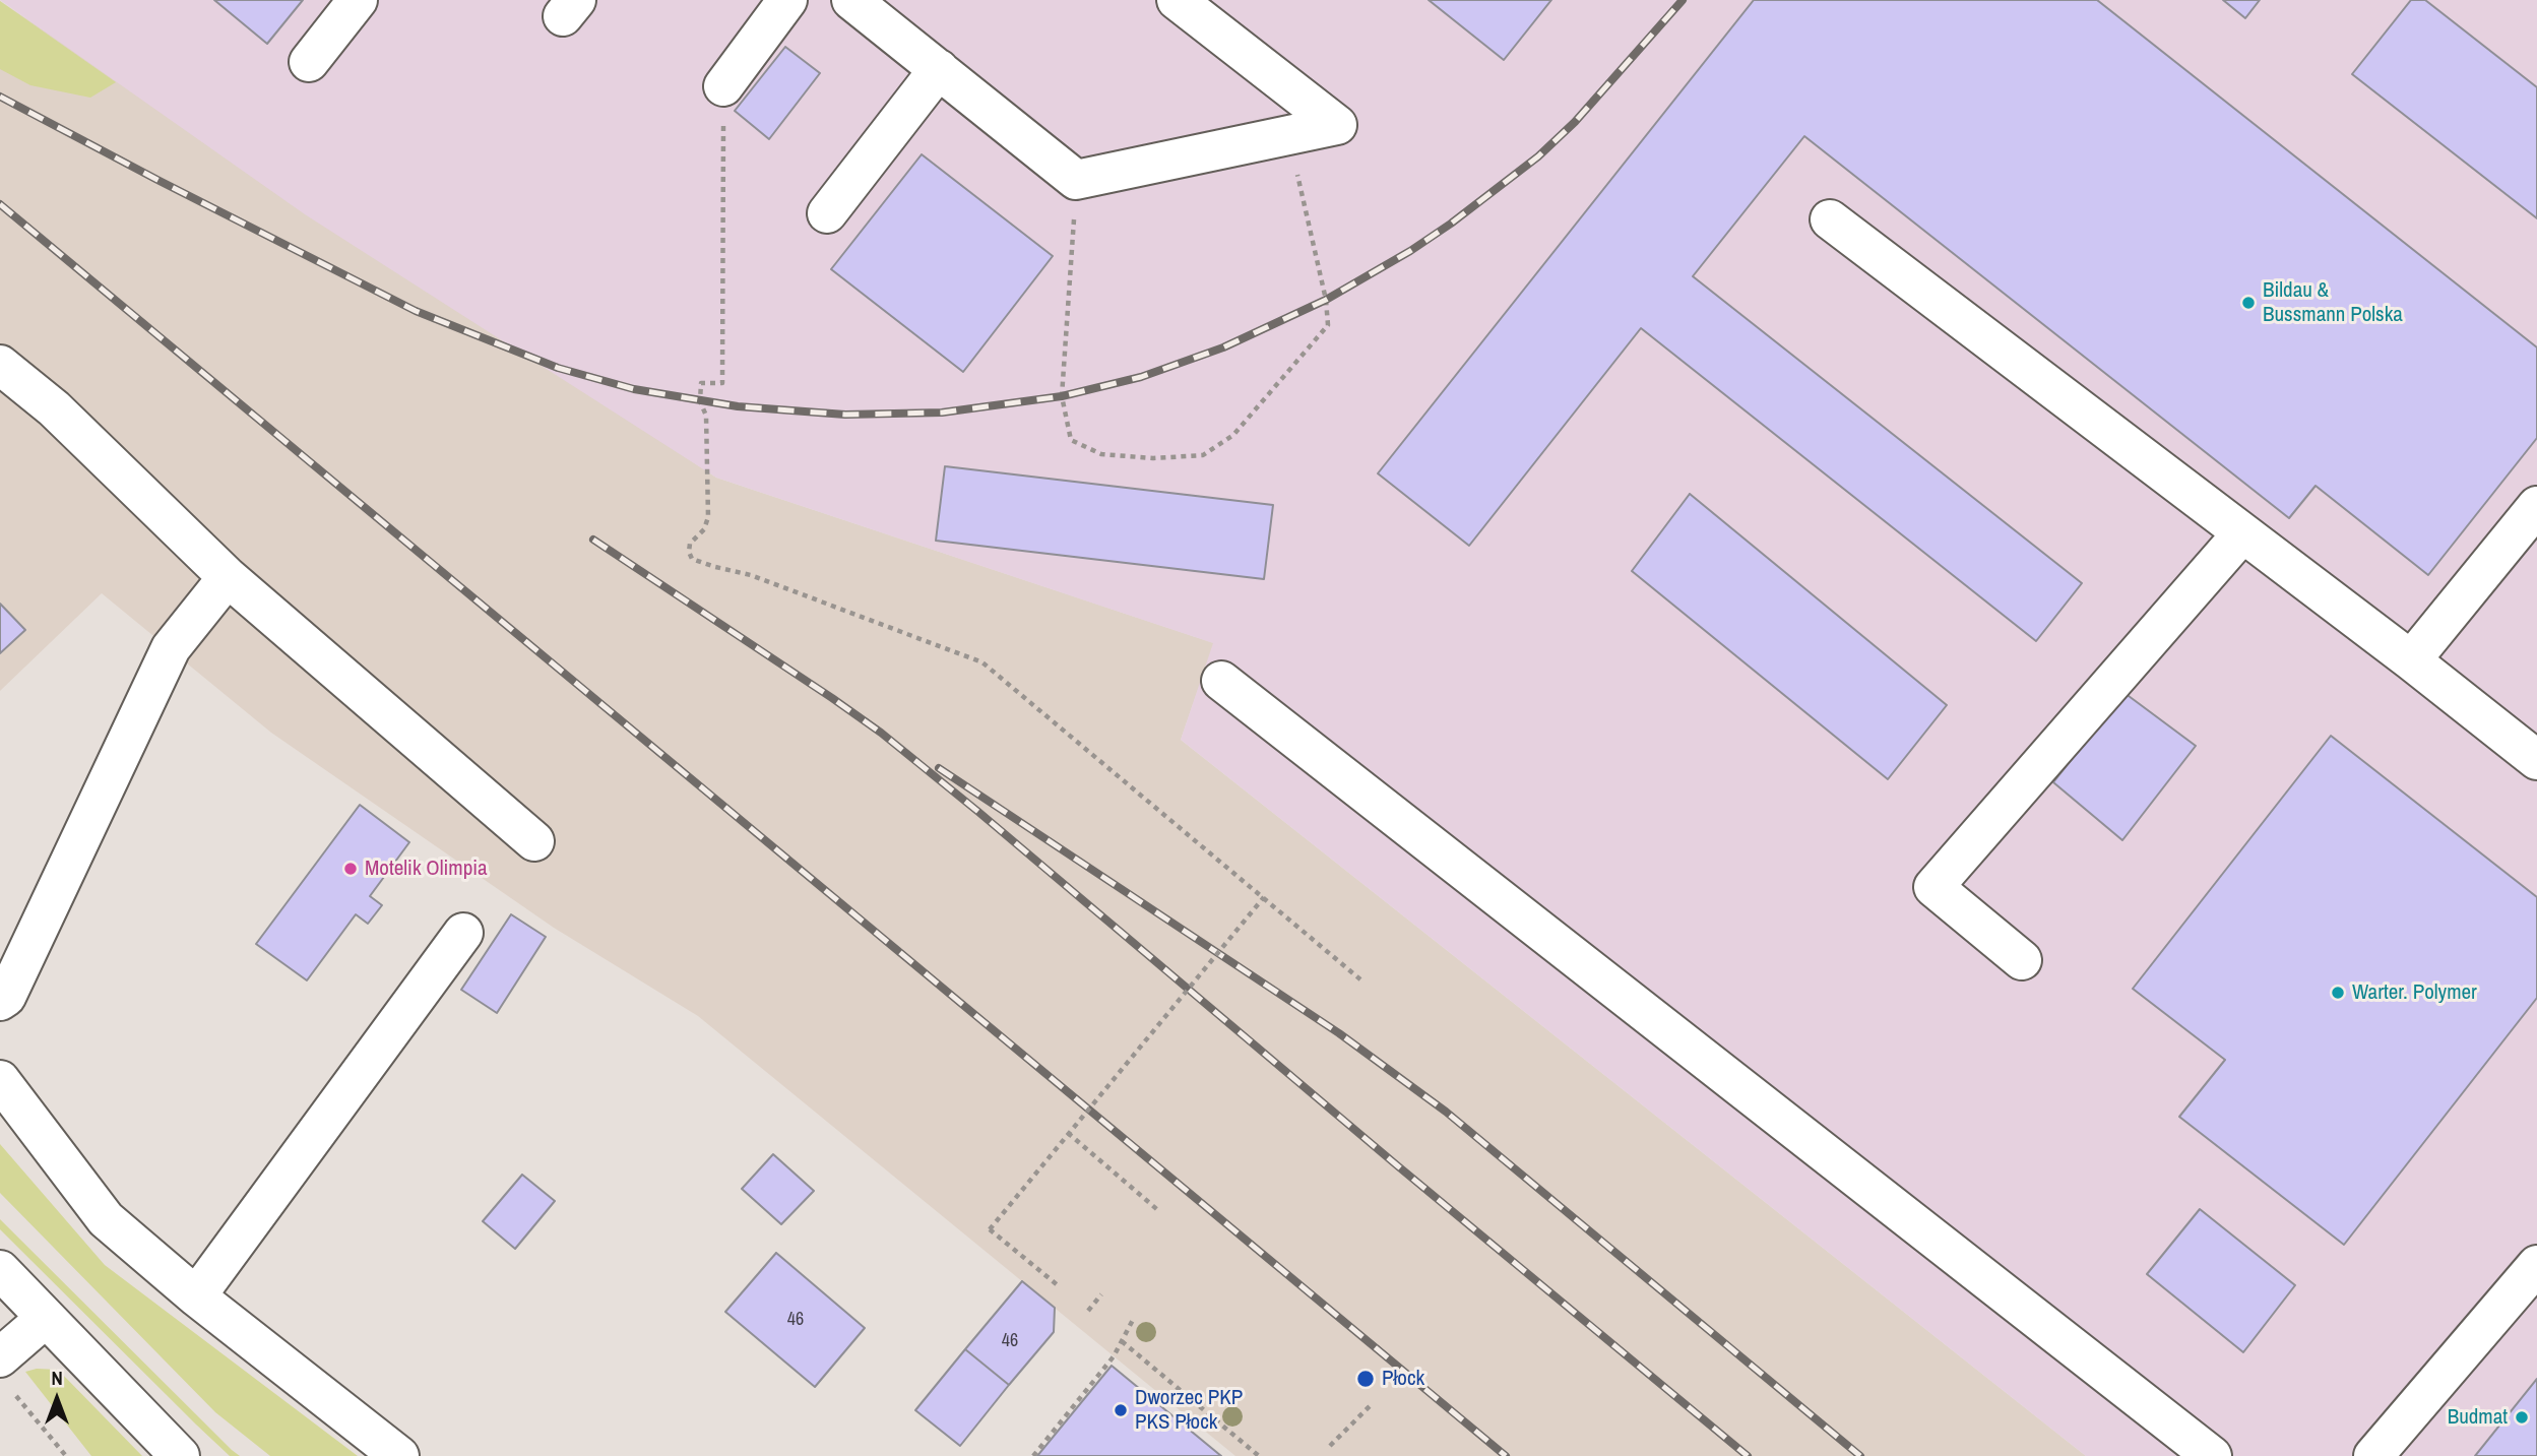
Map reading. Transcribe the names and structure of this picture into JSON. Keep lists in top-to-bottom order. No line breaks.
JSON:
{"places":["Bildau & Bussmann Polska","Motelik Olimpia","Warter. Polymer","Płock","Dworzec PKP PKS Płock","Budmat"],"house_numbers":["46","46"],"north":"top"}
